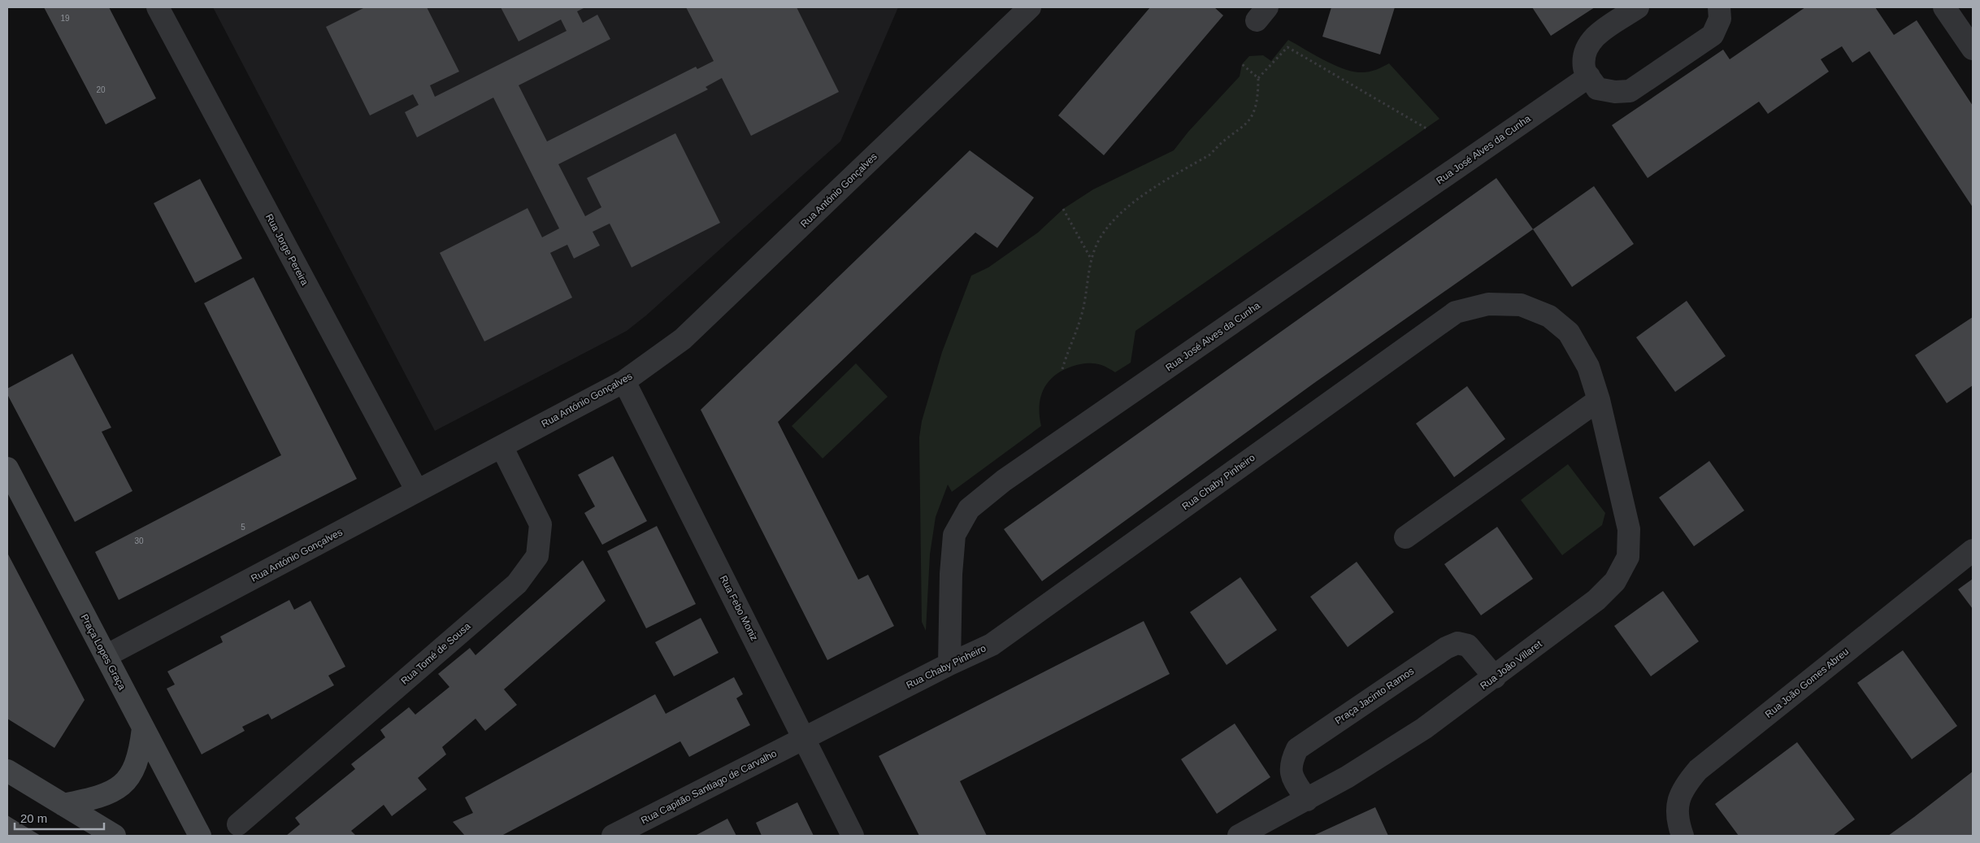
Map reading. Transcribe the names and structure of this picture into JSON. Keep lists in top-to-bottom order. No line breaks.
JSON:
{"streets":{"main road":["Praça Lopes Graça"],"street":["Rua José Alves da Cunha","Rua António Gonçalves","Rua Jorge Pereira","Rua Chaby Pinheiro","Rua Febo Moniz","Rua Tomé de Sousa","Rua João Villaret","Rua João Gomes Abreu","Praça Jacinto Ramos","Rua Capitão Santiago de Carvalho"]},"crossings":[["Rua José Alves da Cunha","Rua Chaby Pinheiro"],["Rua António Gonçalves","Rua Jorge Pereira"],["Rua António Gonçalves","Rua Febo Moniz"],["Rua António Gonçalves","Praça Lopes Graça"],["Rua António Gonçalves","Rua Tomé de Sousa"],["Rua Chaby Pinheiro","Rua Febo Moniz"],["Rua Chaby Pinheiro","Rua João Villaret"],["Rua Chaby Pinheiro","Rua Capitão Santiago de Carvalho"],["Rua Febo Moniz","Rua Capitão Santiago de Carvalho"],["Rua João Villaret","Praça Jacinto Ramos"]],"house_numbers":["19","20","5","30"],"scale_bar":"20 m"}
